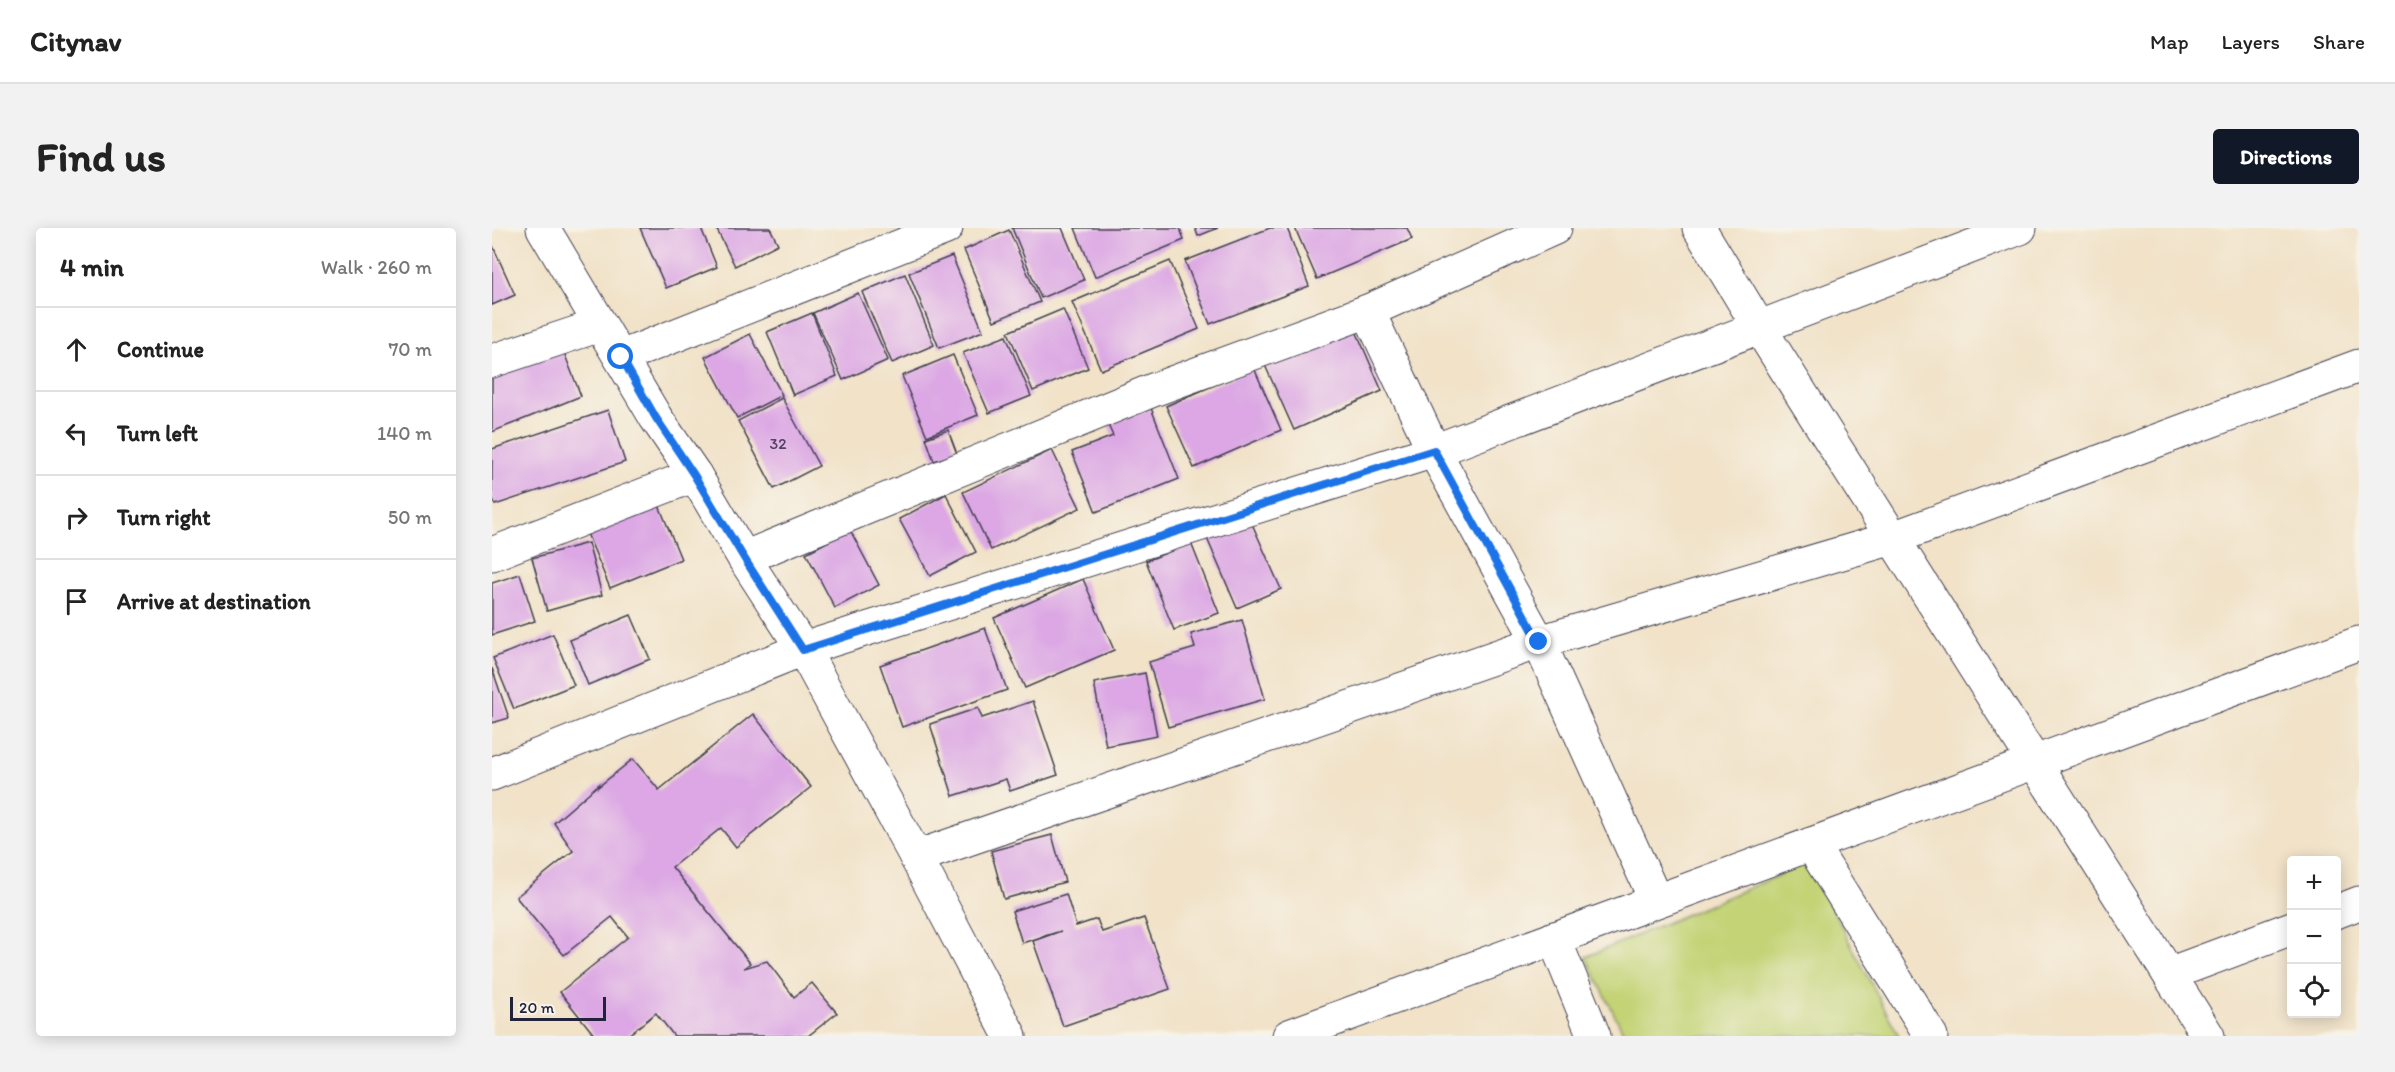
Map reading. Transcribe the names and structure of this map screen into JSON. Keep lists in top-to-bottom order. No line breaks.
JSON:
{"house_numbers":["32"],"scale_bar":"20 m","page":{"header":"Citynav","nav":["Map","Layers","Share"],"buttons":"Directions","title":"Find us","heading":["4 min","Walk · 260 m"],"list":[["Continue","70 m"],["Turn left","140 m"],["Turn right","50 m"],"Arrive at destination"],"map_buttons":["+","−"],"scale":"20 m"}}
